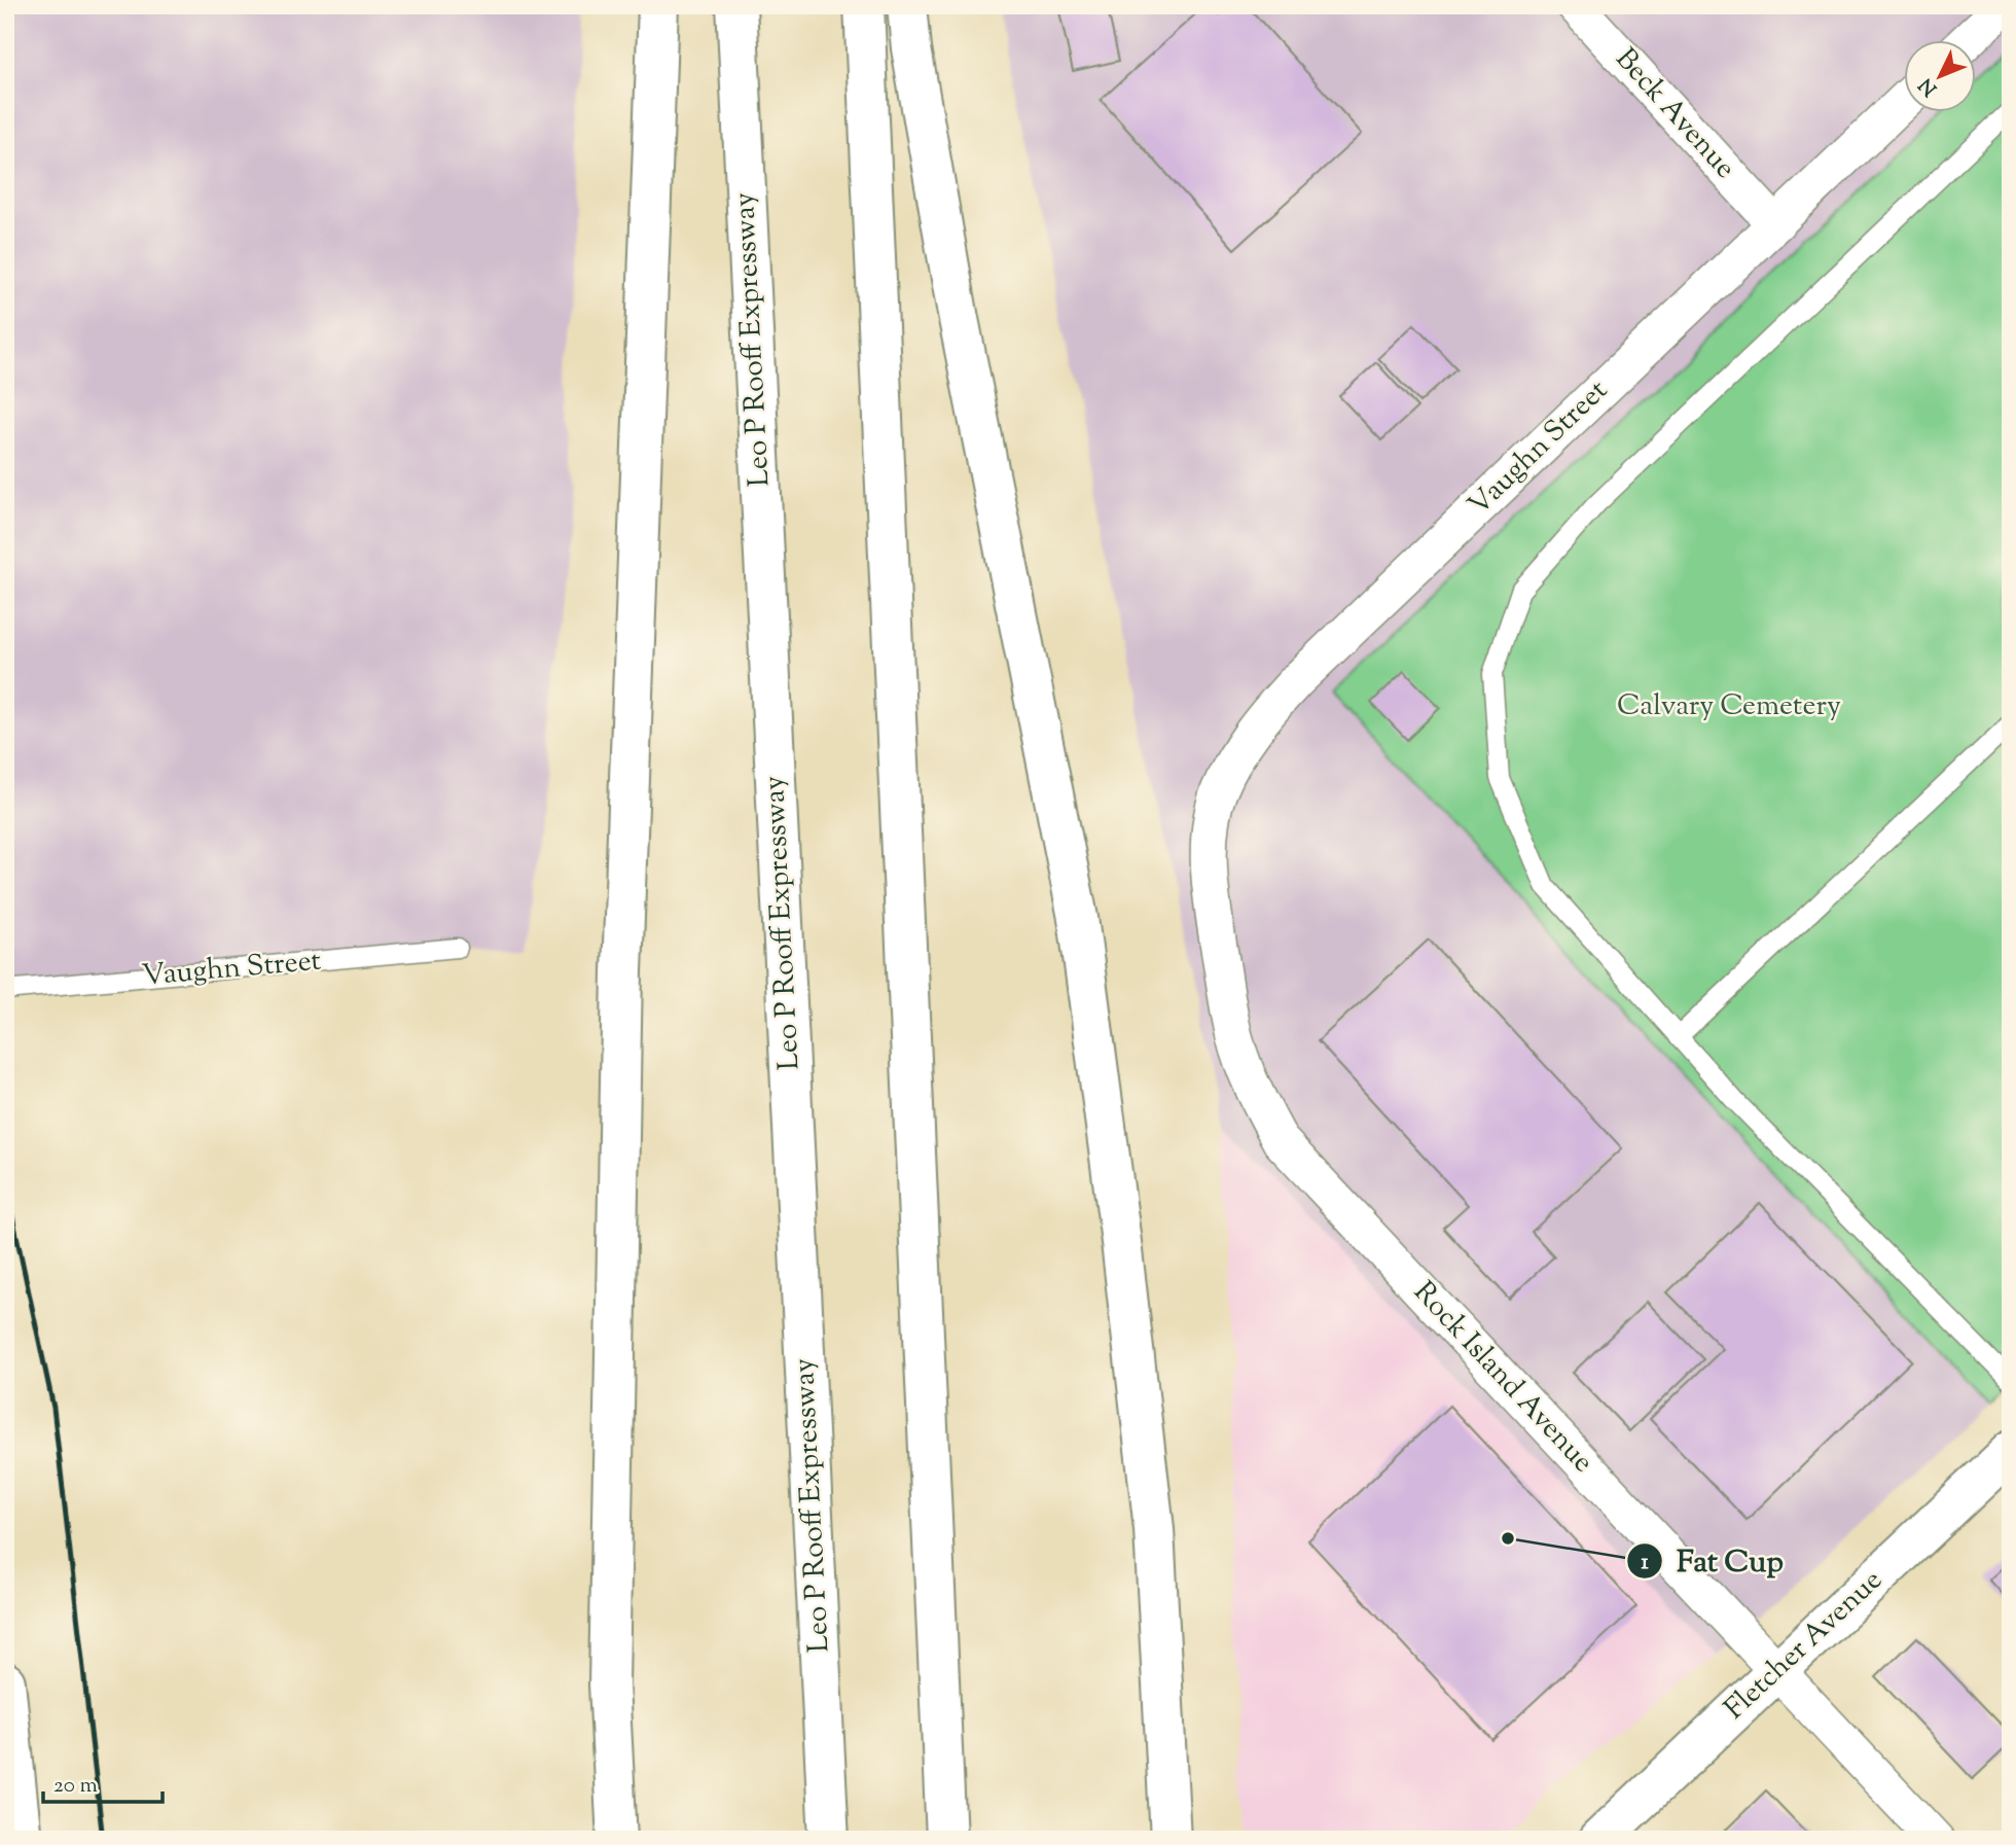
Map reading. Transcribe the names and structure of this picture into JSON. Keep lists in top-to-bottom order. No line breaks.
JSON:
{"streets":{"main road":["Leo P Rooff Expressway","Fletcher Avenue"],"street":["Beck Avenue","Vaughn Street","Rock Island Avenue"]},"crossings":[["Beck Avenue","Vaughn Street"],["Vaughn Street","Rock Island Avenue"],["Rock Island Avenue","Fletcher Avenue"]],"parks":["Calvary Cemetery"],"places":["Fat Cup"],"scale_bar":"20 m","north":"bottom left"}
